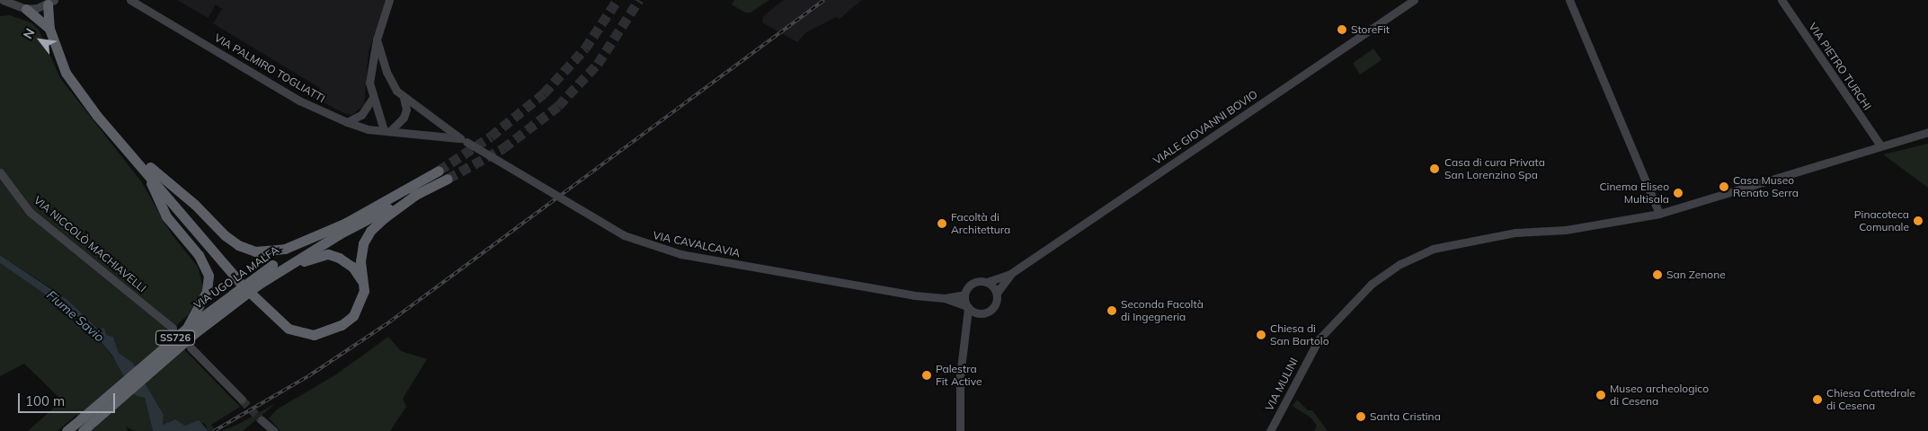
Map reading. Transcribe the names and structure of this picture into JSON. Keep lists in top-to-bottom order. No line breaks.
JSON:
{"streets":{"highway":["VIA UGO LA MALFA","SS726"],"street":["VIA PIETRO TURCHI","VIA PALMIRO TOGLIATTI","VIALE GIOVANNI BOVIO","VIA NICCOLÒ MACHIAVELLI","VIA CAVALCAVIA","VIA MULINI"]},"crossings":[["VIA PIETRO TURCHI","VIA MULINI"],["VIA PALMIRO TOGLIATTI","VIA CAVALCAVIA"],["VIALE GIOVANNI BOVIO","VIA CAVALCAVIA"]],"water":["Fiume Savio"],"places":["StoreFit","Casa di cura Privata San Lorenzino Spa","Casa Museo Renato Serra","Cinema Eliseo Multisala","Pinacoteca Comunale","Facoltà di Architettura","San Zenone","Seconda Facoltà di Ingegneria","Chiesa di San Bartolo","Palestra Fit Active","Museo archeologico di Cesena","Chiesa Cattedrale di Cesena","Santa Cristina"],"scale_bar":"100 m","north":"top left"}
